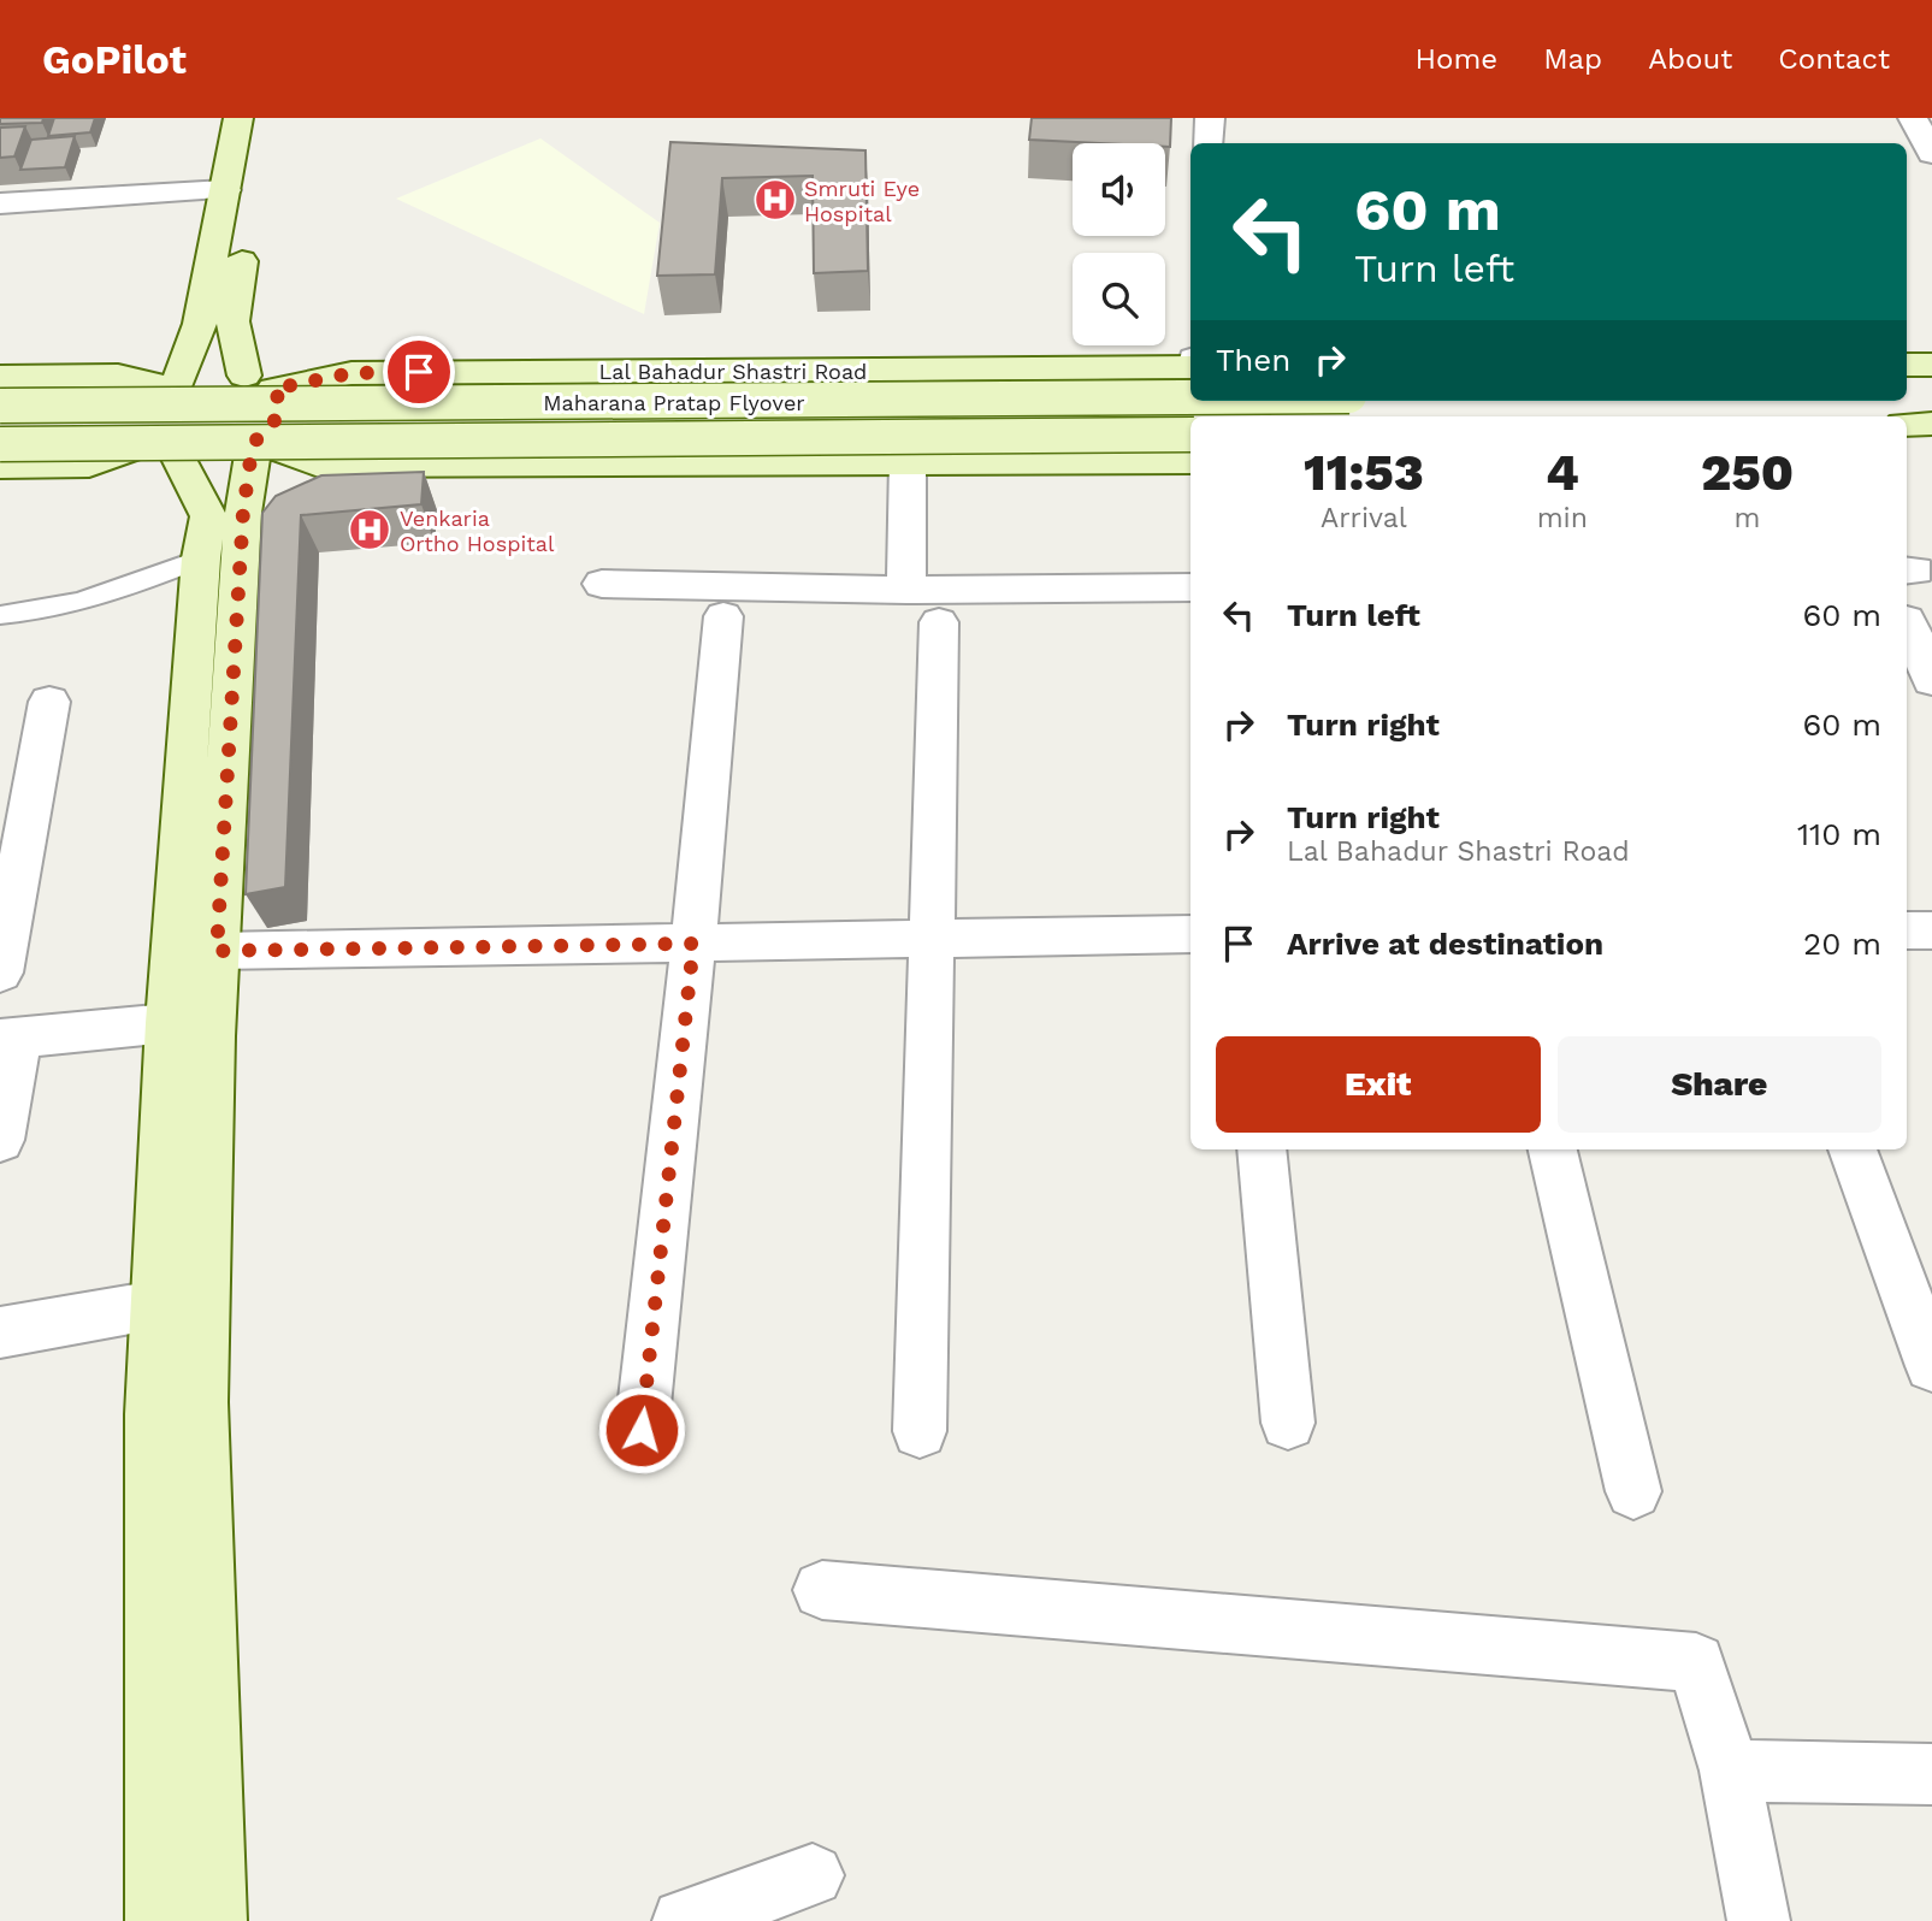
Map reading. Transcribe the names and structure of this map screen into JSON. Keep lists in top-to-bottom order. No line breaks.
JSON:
{"streets":{"main road":["Lal Bahadur Shastri Road","Maharana Pratap Flyover"]},"places":{"hospital":["Smruti Eye Hospital","Venkaria Ortho Hospital"]},"page":{"header":"GoPilot","nav":["Home","Map","About","Contact"],"turn":["60 m","Turn left"],"then":"Then","eta":["11:53","Arrival","4","min","250","m"],"list":[{"name":"Turn left","value":"60 m"},{"name":"Turn right","value":"60 m"},{"name":"Turn right","note":"Lal Bahadur Shastri Road","value":"110 m"},{"name":"Arrive at destination","value":"20 m"}],"buttons":["Exit","Share"]}}
